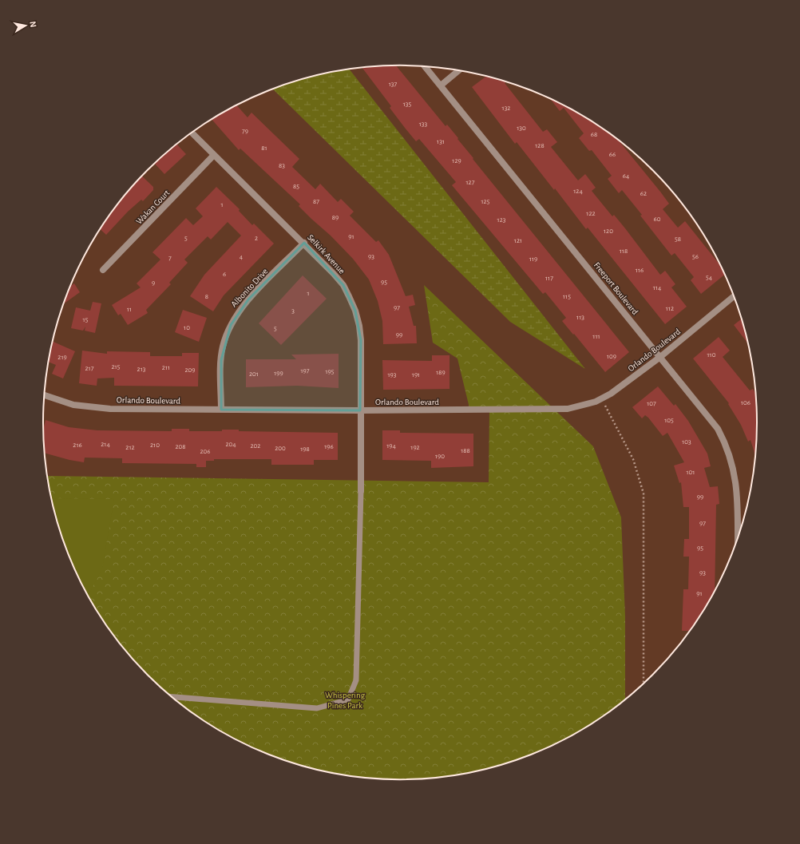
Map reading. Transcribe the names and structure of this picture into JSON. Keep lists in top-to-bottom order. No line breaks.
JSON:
{"streets":{"street":["Wakan Court","Selkirk Avenue","Albonito Drive","Freeport Boulevard","Orlando Boulevard"]},"crossings":[["Wakan Court","Selkirk Avenue"],["Selkirk Avenue","Albonito Drive"],["Selkirk Avenue","Orlando Boulevard"],["Albonito Drive","Orlando Boulevard"],["Freeport Boulevard","Orlando Boulevard"]],"parks":["Whispering Pines Park"],"house_numbers":["137","135","132","133","130","79","68","131","128","81","66","129","83","64","127","85","124","62","87","125","1","122","89","60","123","120","91","5","2","58","121","118","4","93","56","7","119","116","6","54","117","95","9","114","1","8","115","97","112","11","3","113","15","10","5","99","111","110","109","219","215","211","217","213","209","197","195","189","199","201","193","191","106","107","105","103","214","204","216","210","202","194","208","196","212","192","200","198","188","206","190","101","99","97","95","93","91"],"north":"right"}
